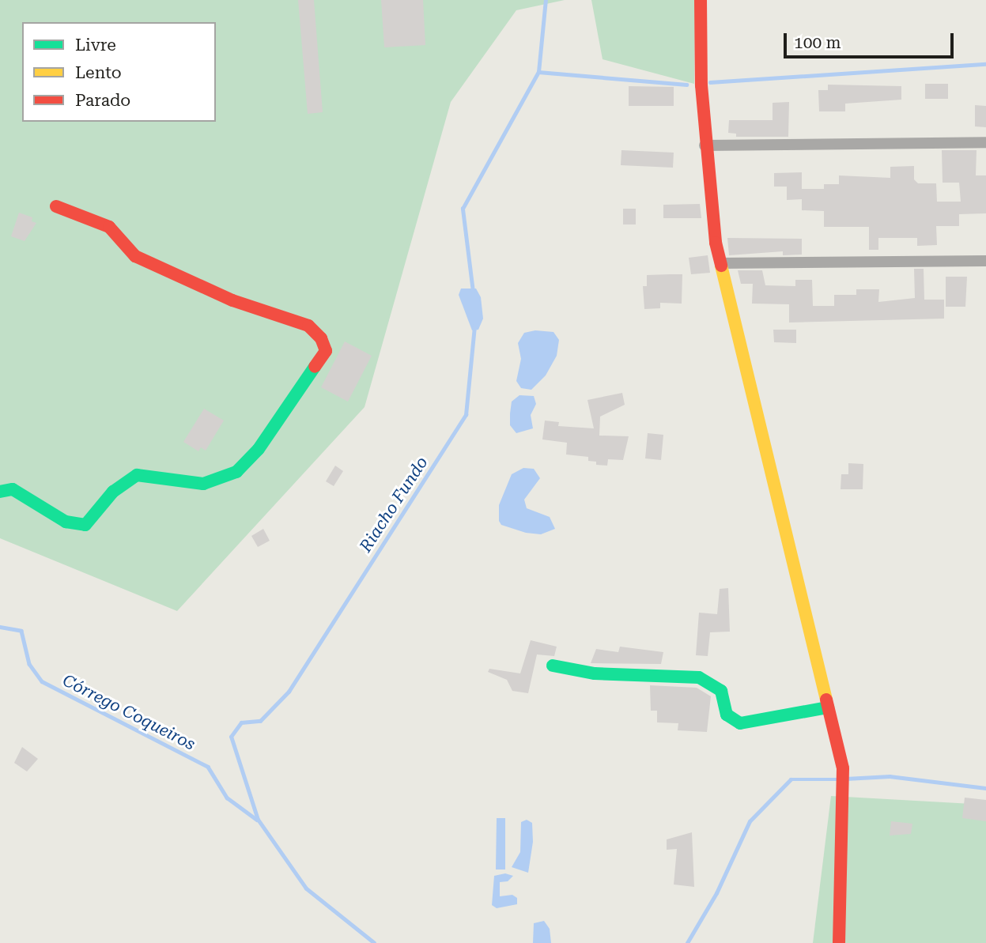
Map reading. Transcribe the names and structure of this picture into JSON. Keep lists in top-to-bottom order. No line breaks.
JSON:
{"water":["Riacho Fundo","Córrego Coqueiros"],"legend":["Livre","Lento","Parado"],"scale_bar":"100 m"}
